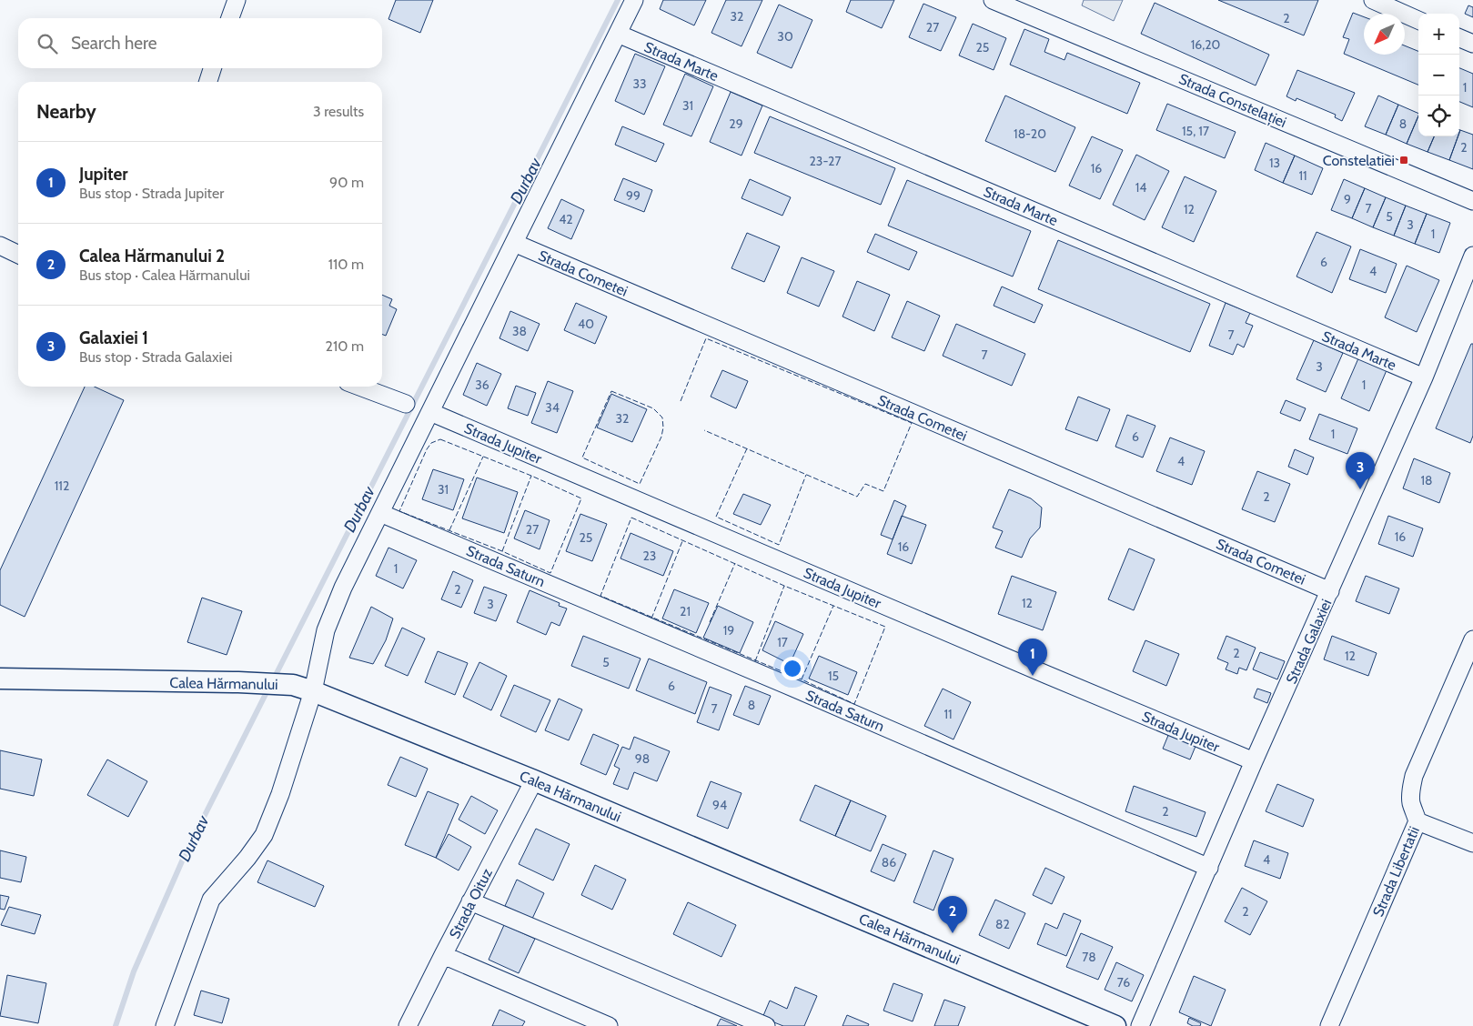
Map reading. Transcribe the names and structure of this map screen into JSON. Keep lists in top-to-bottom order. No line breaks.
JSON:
{"streets":{"street":["Strada Marte","Strada Constelației","Strada Cometei","Strada Jupiter","Strada Saturn","Strada Galaxiei","Calea Hărmanului","Strada Libertatii","Strada Oituz"]},"crossings":[["Strada Marte","Strada Galaxiei"],["Strada Cometei","Strada Galaxiei"],["Strada Jupiter","Strada Galaxiei"],["Strada Saturn","Strada Galaxiei"],["Calea Hărmanului","Strada Oituz"]],"water":["Durbav"],"places":{"transit":["Constelatiei"]},"house_numbers":["32","2","27","30","16,20","25","33","1","31","29","8","15, 17","18-20","2","23-27","13","16","11","14","99","9","7","12","5","42","3","1","6","4","40","38","7","7","3","36","1","34","32","1","6","4","18","112","31","2","27","16","25","16","23","1","2","12","3","21","19","17","2","12","5","15","6","8","7","11","98","94","2","4","86","2","82","78","76"],"north":"bottom left","page":{"map_buttons":["+","−"],"search":"Search here","heading":["Nearby","3 results"],"list":[{"mark":"1","name":"Jupiter","note":"Bus stop · Strada Jupiter","value":"90 m"},{"mark":"2","name":"Calea Hărmanului 2","note":"Bus stop · Calea Hărmanului","value":"110 m"},{"mark":"3","name":"Galaxiei 1","note":"Bus stop · Strada Galaxiei","value":"210 m"}],"pins":["3","1","2"]}}
